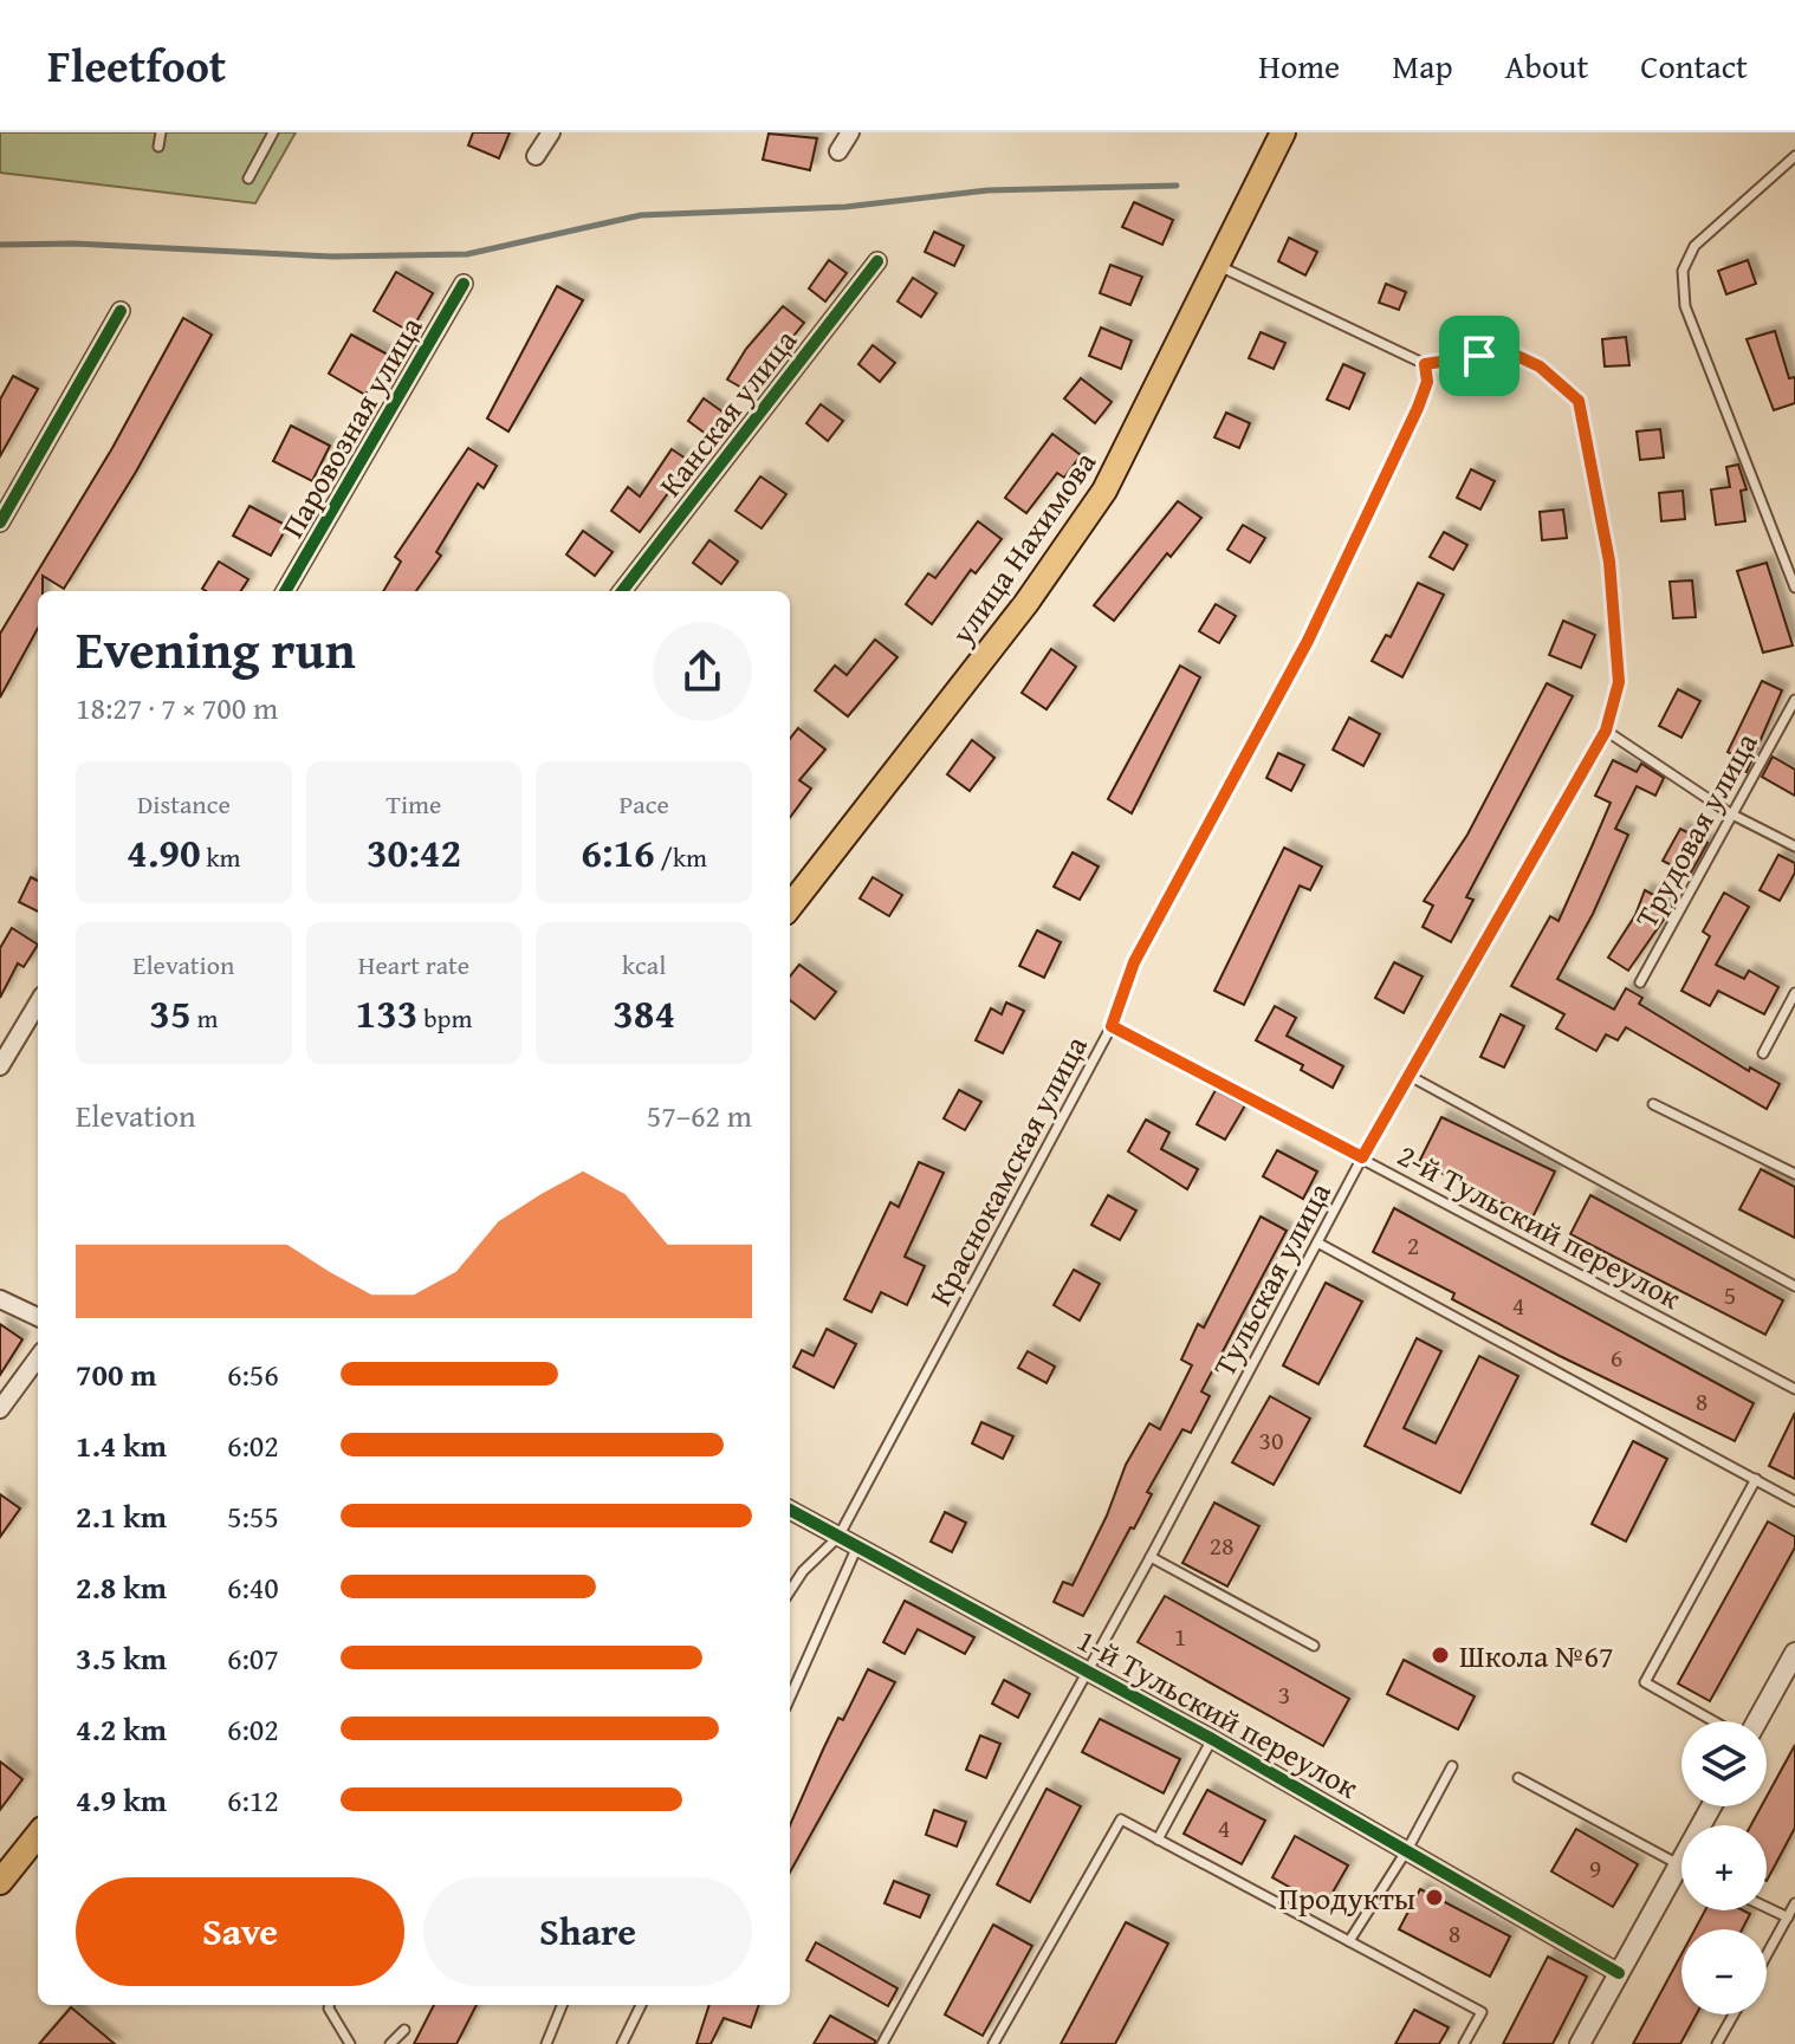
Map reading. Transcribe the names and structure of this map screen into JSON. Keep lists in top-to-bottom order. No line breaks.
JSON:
{"streets":{"main road":["улица Нахимова"],"street":["Канская улица","Паровозная улица","1-й Тульский переулок"],"lane":["Трудовая улица","Краснокамская улица","2-й Тульский переулок","Тульская улица"]},"crossings":[["Краснокамская улица","2-й Тульский переулок"],["Краснокамская улица","Тульская улица"],["Краснокамская улица","1-й Тульский переулок"],["2-й Тульский переулок","Тульская улица"],["Тульская улица","1-й Тульский переулок"]],"places":["Школа №67","Продукты"],"house_numbers":["2","5","4","6","8","30","28","1","3","4","9","8"],"page":{"header":"Fleetfoot","nav":["Home","Map","About","Contact"],"heading":["Evening run","18:27 · 7 × 700 m"],"stats":[["Distance","4.90 km"],["Time","30:42"],["Pace","6:16 /km"],["Elevation","35 m"],["Heart rate","133 bpm"],["kcal","384"]],"chart":["Elevation","57–62 m"],"list":[{"name":"700 m","note":"6:56"},{"name":"1.4 km","note":"6:02"},{"name":"2.1 km","note":"5:55"},{"name":"2.8 km","note":"6:40"},{"name":"3.5 km","note":"6:07"},{"name":"4.2 km","note":"6:02"},{"name":"4.9 km","note":"6:12"}],"map_buttons":["+","−"],"buttons":["Save","Share"]}}
